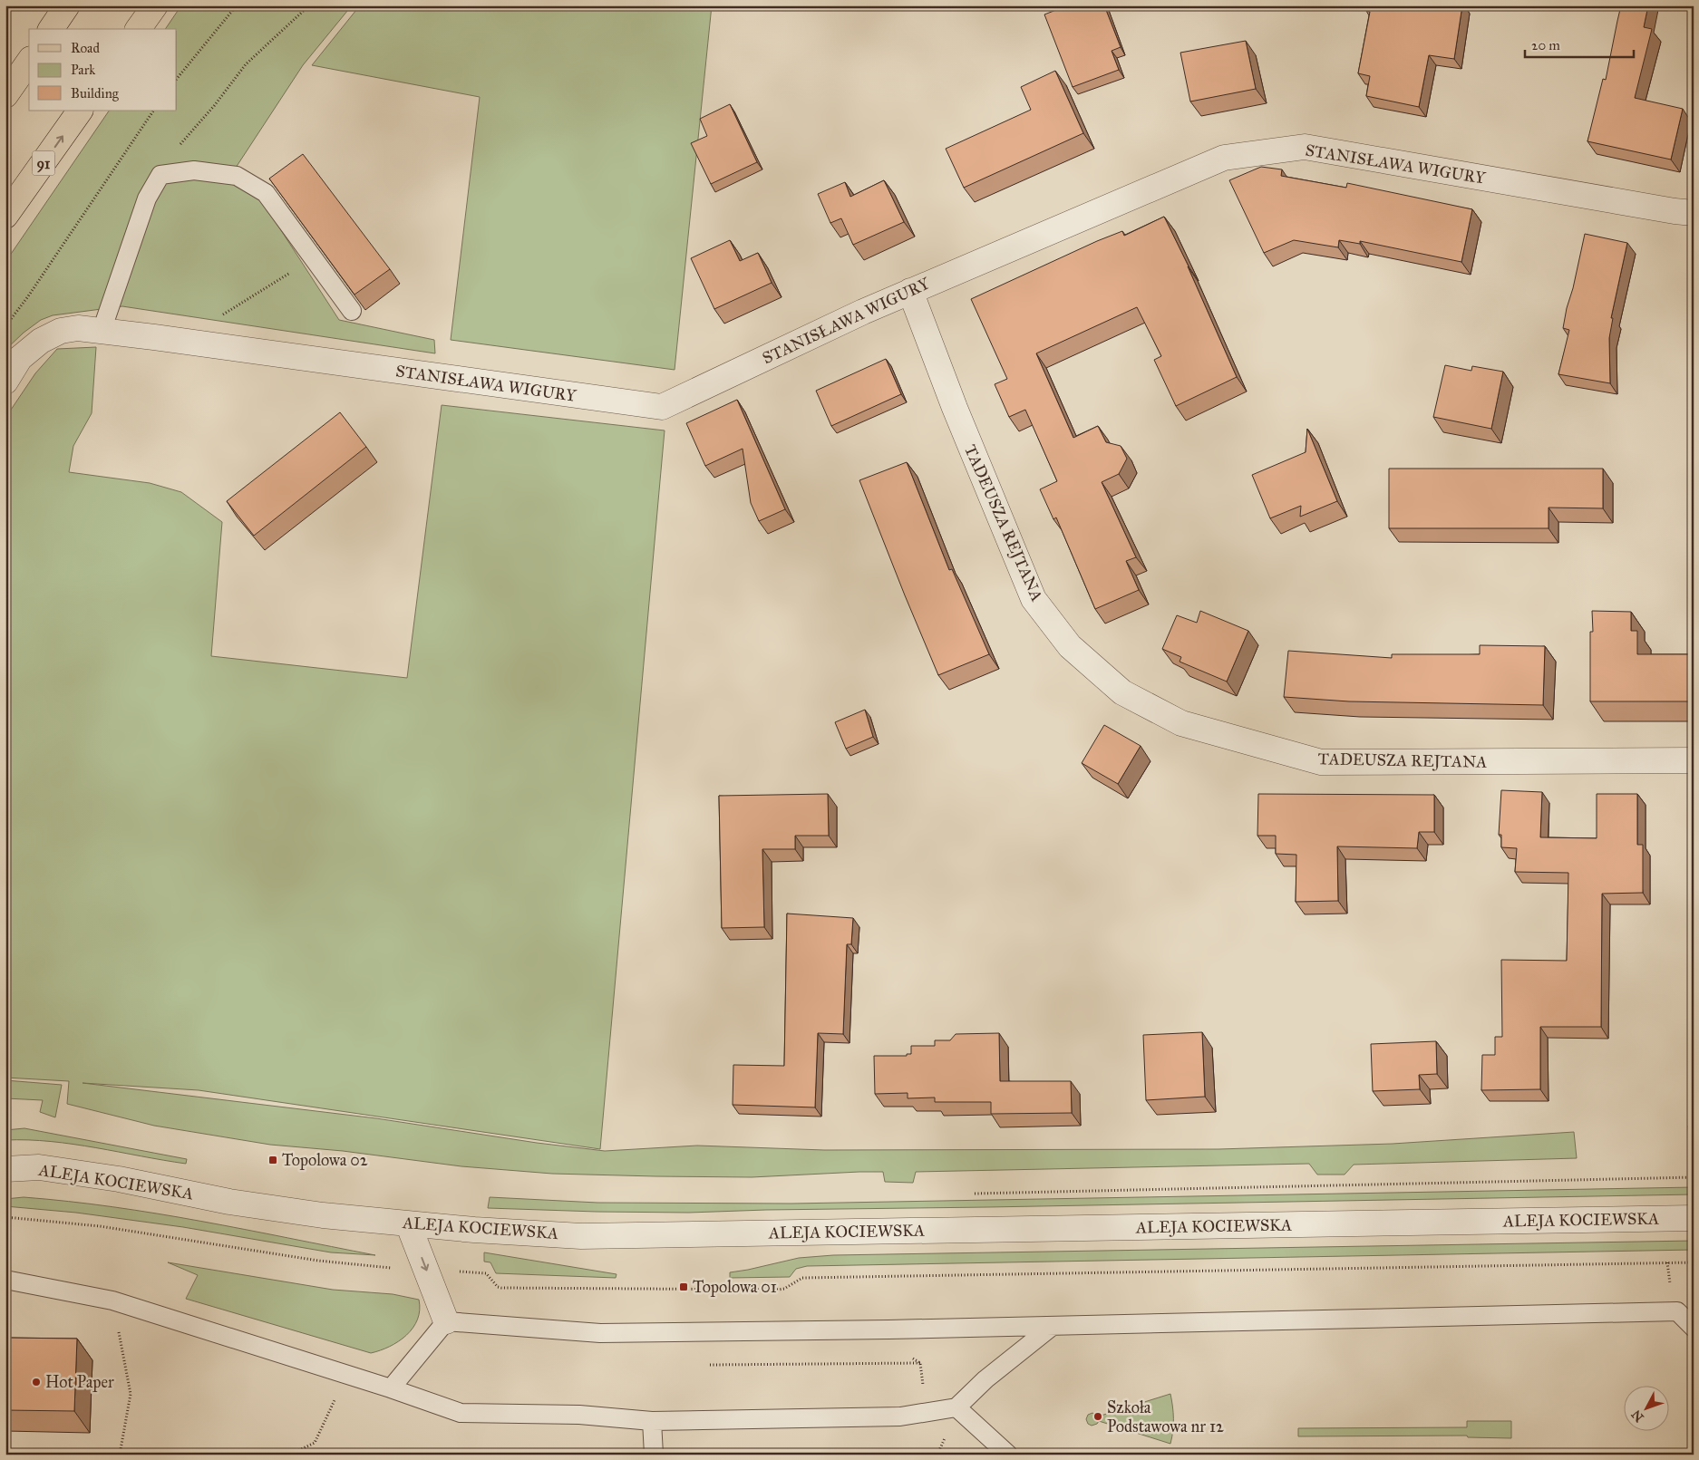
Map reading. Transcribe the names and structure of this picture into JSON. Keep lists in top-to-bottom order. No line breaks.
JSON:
{"streets":{"main road":["91"],"street":["STANISŁAWA WIGURY","TADEUSZA REJTANA","ALEJA KOCIEWSKA"]},"crossings":[["STANISŁAWA WIGURY","TADEUSZA REJTANA"]],"places":{"transit":["Topolowa 02","Topolowa 01"],"other":["Hot Paper","Szkoła Podstawowa nr 12"]},"legend":["Road","Park","Building"],"scale_bar":"20 m","north":"bottom left"}
